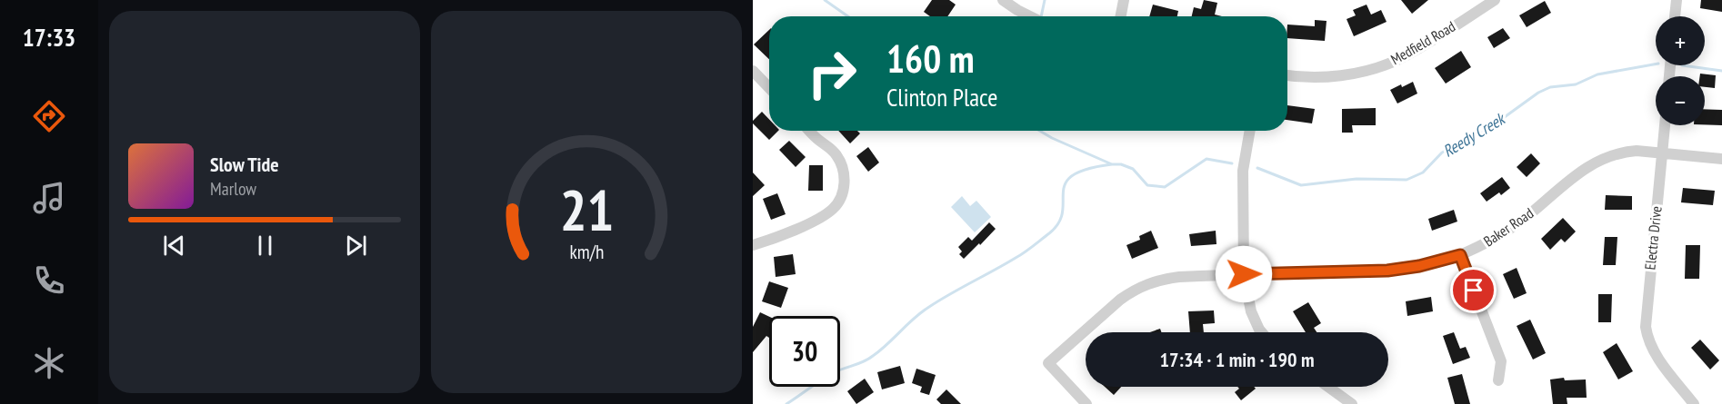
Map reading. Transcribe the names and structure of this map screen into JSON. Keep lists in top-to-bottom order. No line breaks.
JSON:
{"streets":{"street":["Medfield Road","Baker Road","Electra Drive"]},"crossings":[["Baker Road","Electra Drive"]],"water":["Reedy Creek"],"page":{"tabs":"17:33","map_buttons":["+","−"],"turn":["160 m","Clinton Place"],"song":["Slow Tide","Marlow"],"limit":"30","trip":"17:34 · 1 min · 190 m","gauge":["21","km/h"]}}
